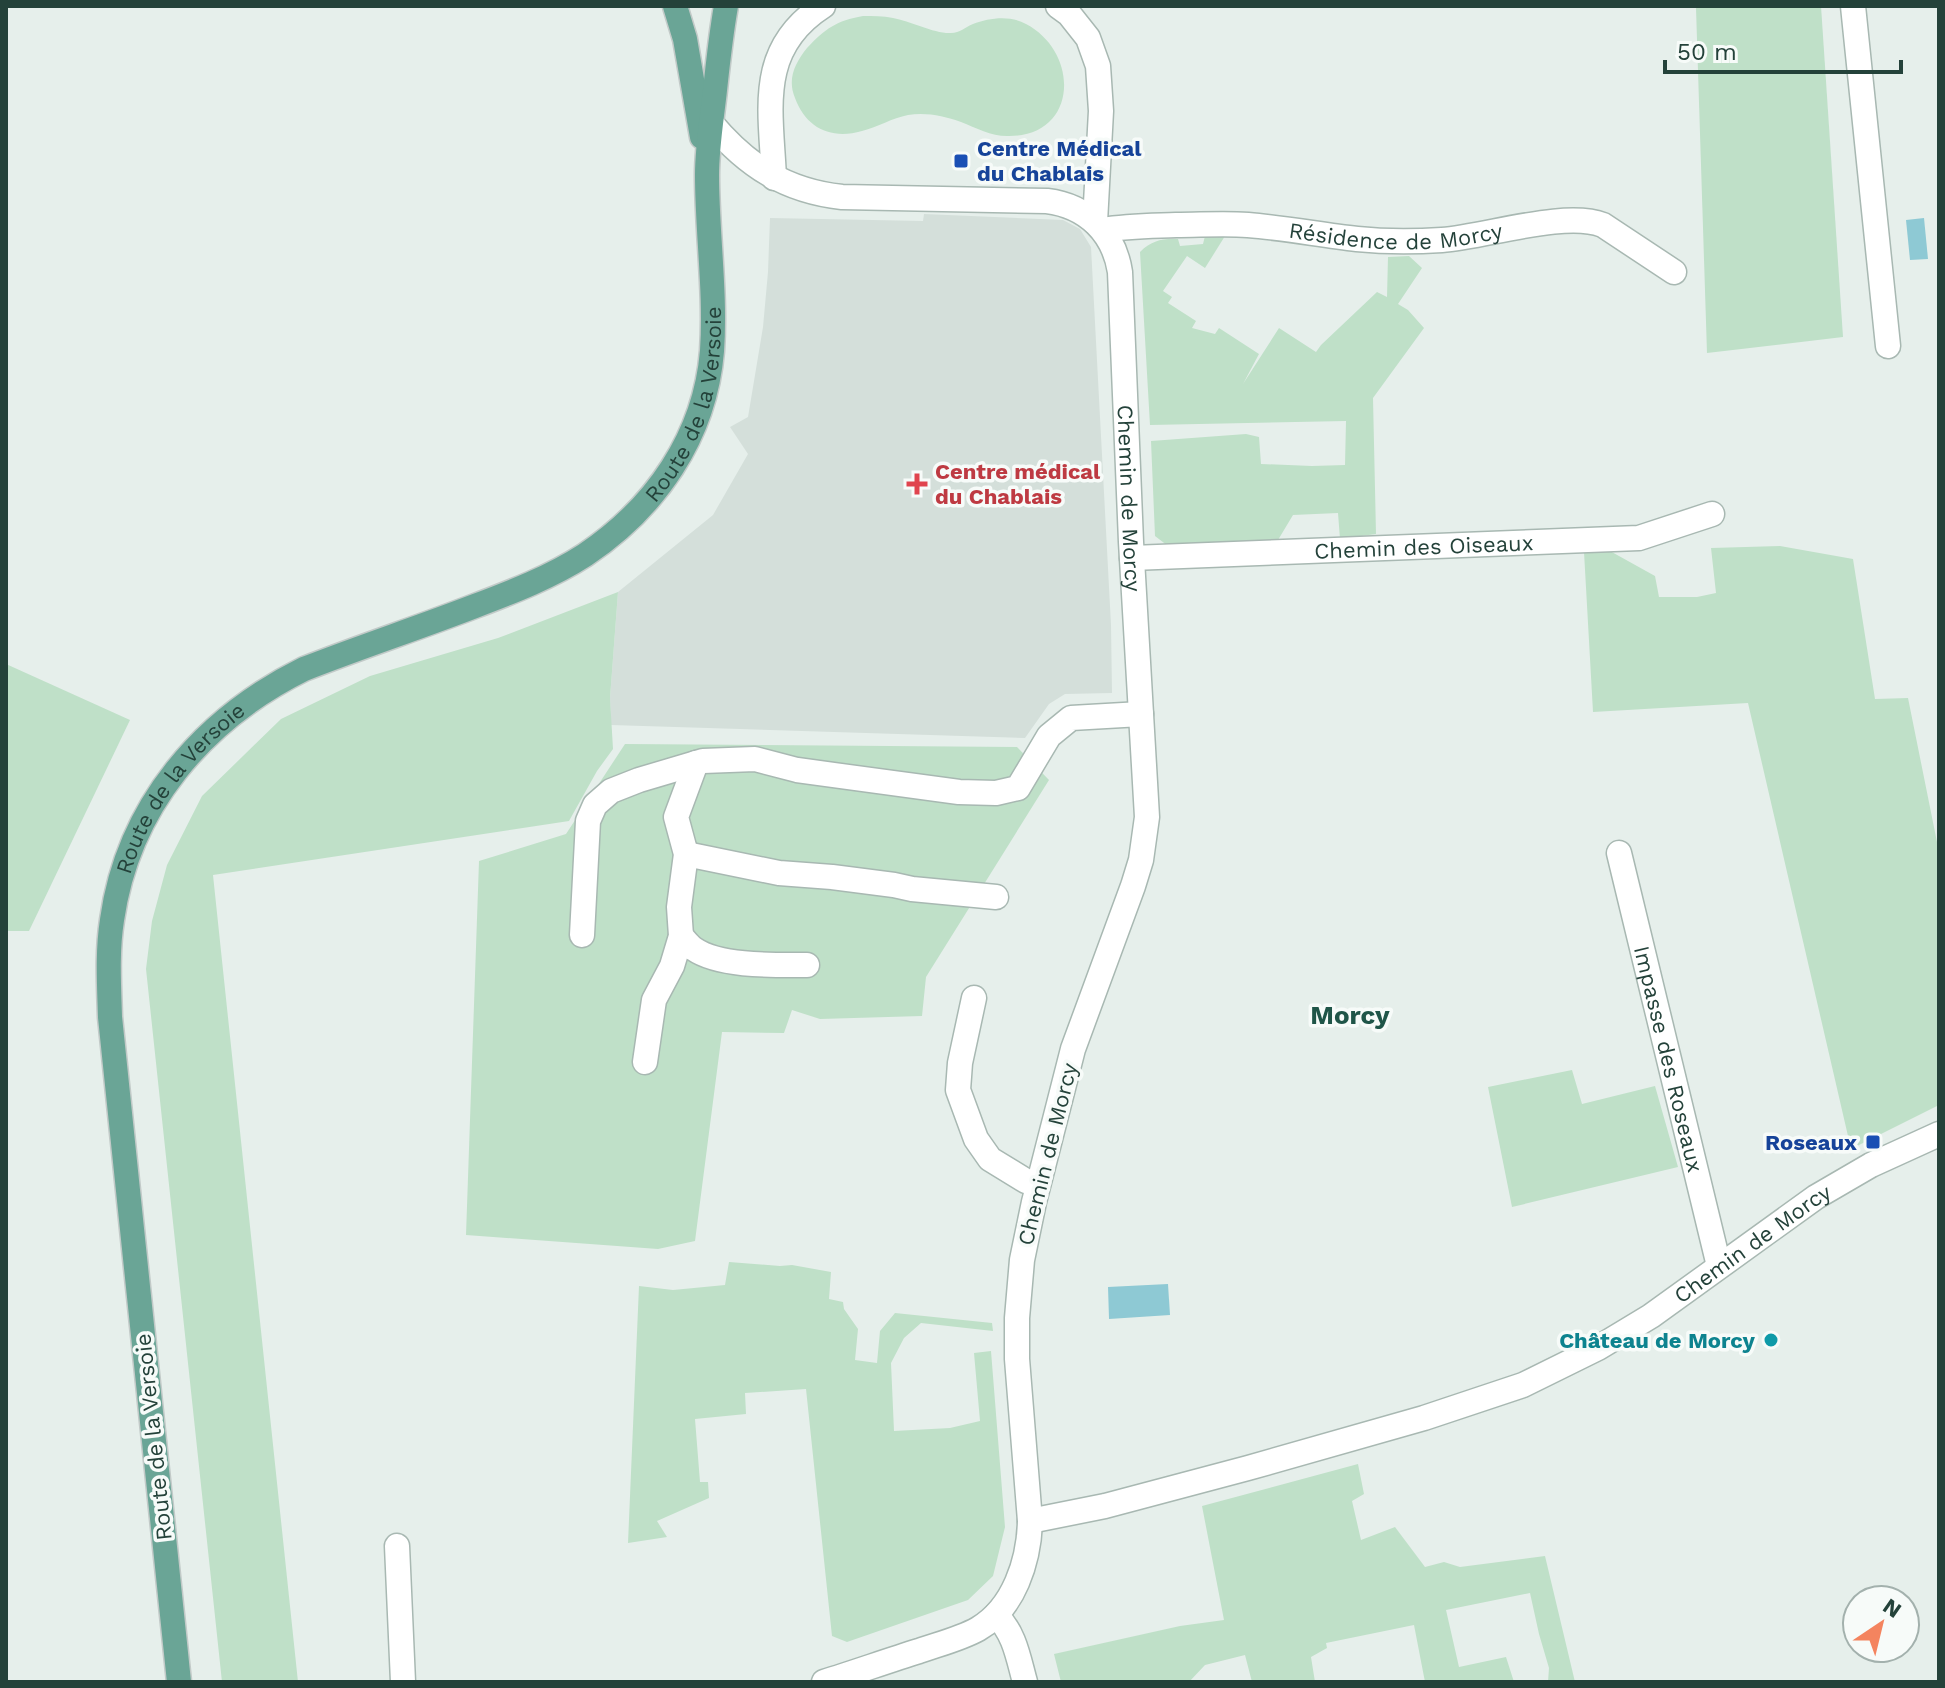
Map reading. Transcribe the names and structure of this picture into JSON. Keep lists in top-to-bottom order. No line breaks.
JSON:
{"streets":{"main road":["Route de la Versoie"],"street":["Résidence de Morcy","Chemin de Morcy","Chemin des Oiseaux","Impasse des Roseaux"]},"crossings":[["Résidence de Morcy","Chemin de Morcy"],["Chemin de Morcy","Chemin des Oiseaux"],["Chemin de Morcy","Impasse des Roseaux"]],"districts":["Morcy"],"places":{"transit":["Centre Médical du Chablais","Roseaux"],"health":["Centre médical du Chablais"],"other":["Château de Morcy"]},"scale_bar":"50 m","north":"top right"}
